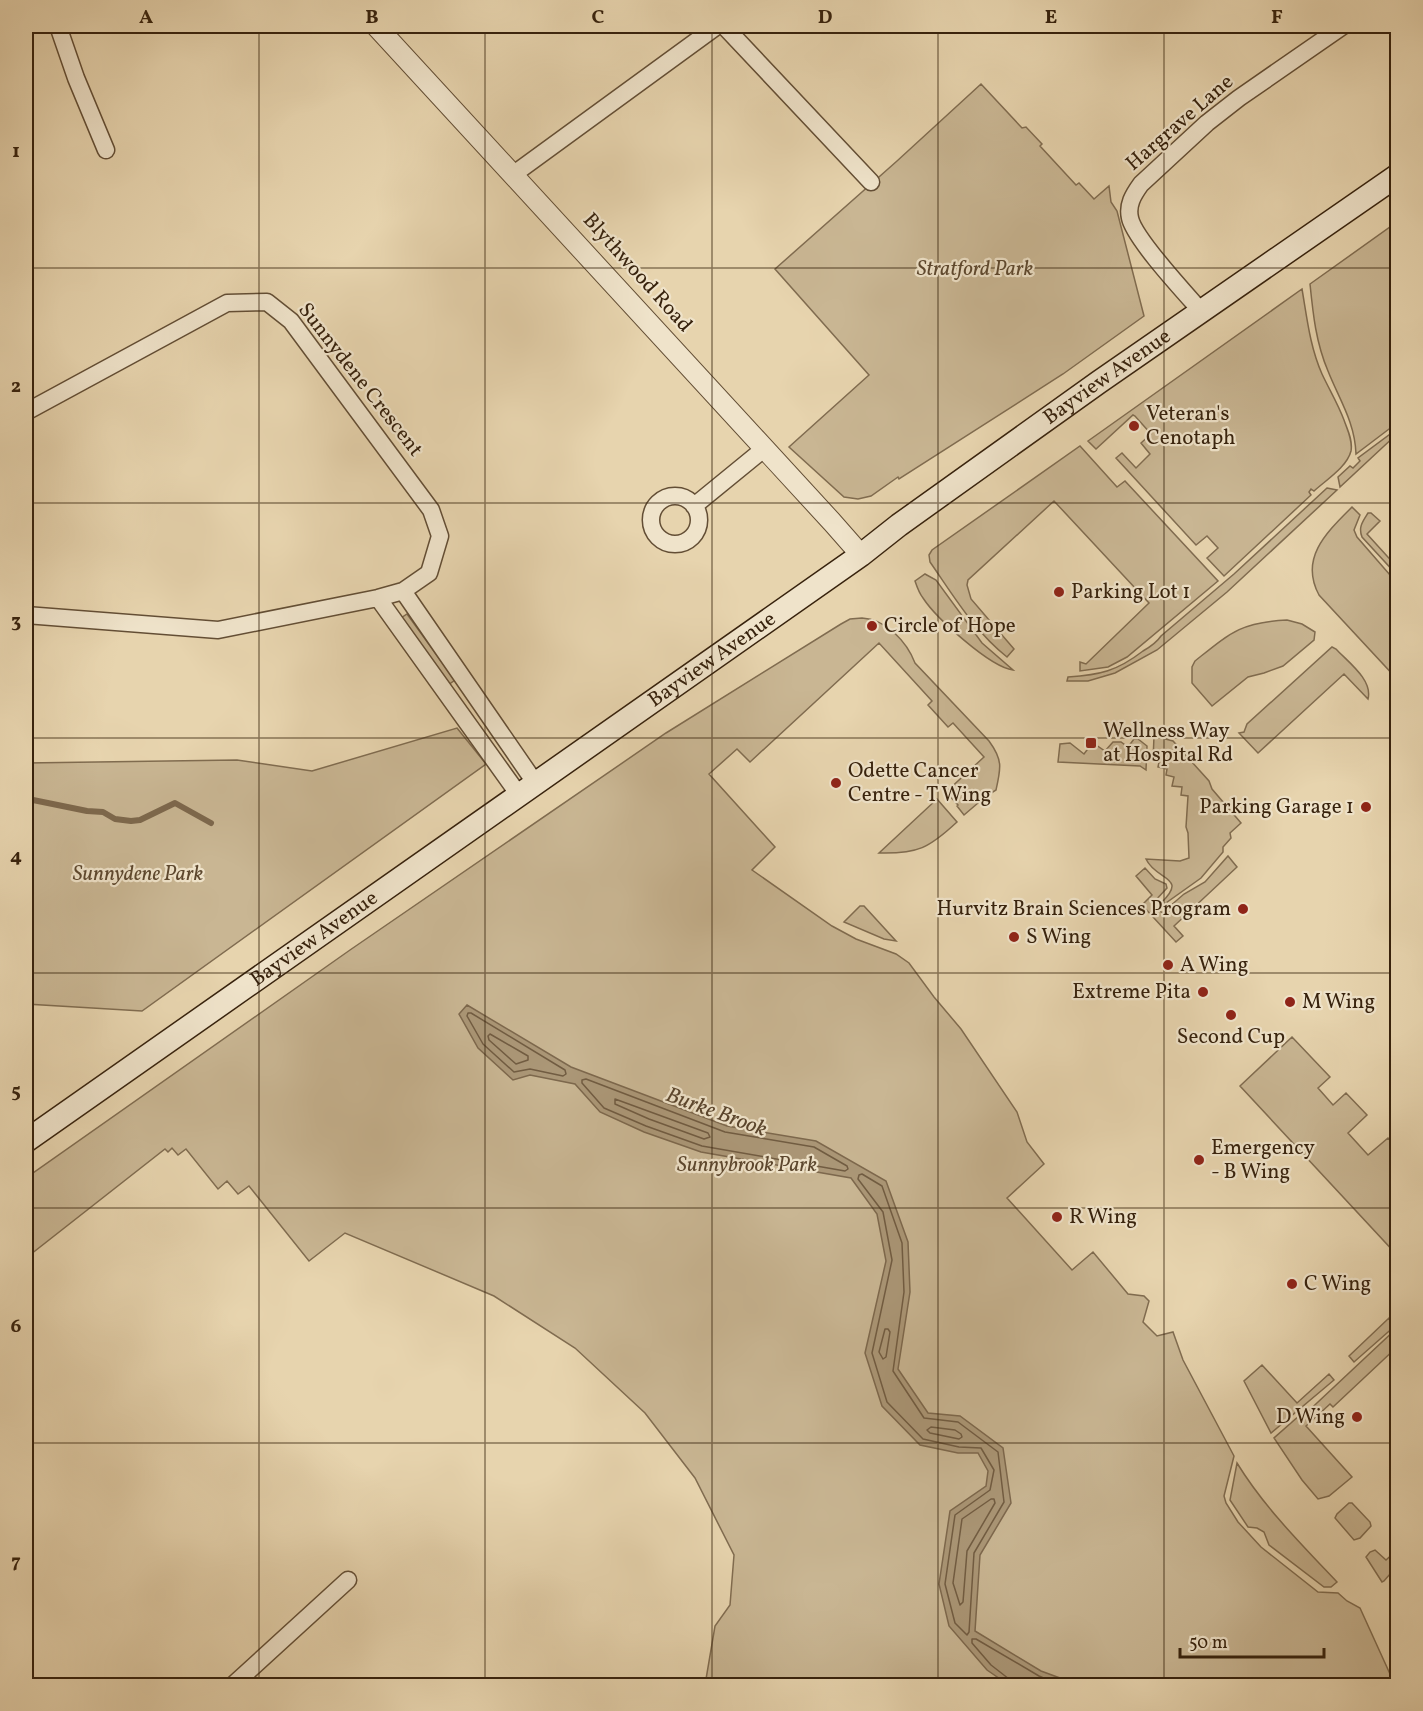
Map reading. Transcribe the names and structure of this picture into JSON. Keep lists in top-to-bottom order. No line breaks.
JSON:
{"streets":{"main road":["Bayview Avenue"],"street":["Hargrave Lane","Blythwood Road","Sunnydene Crescent"]},"crossings":[["Hargrave Lane","Bayview Avenue"],["Blythwood Road","Bayview Avenue"]],"water":["Burke Brook"],"parks":["Stratford Park","Sunnydene Park","Sunnybrook Park"],"places":{"other":["Veteran's Cenotaph","Parking Lot 1","Circle of Hope","Odette Cancer Centre - T Wing","Parking Garage 1","Hurvitz Brain Sciences Program","S Wing","A Wing","Extreme Pita","M Wing","Second Cup","Emergency - B Wing","R Wing","C Wing","D Wing"],"transit":["Wellness Way at Hospital Rd"]},"scale_bar":"50 m","grid":{"columns":["A","B","C","D","E","F"],"rows":["1","2","3","4","5","6","7"]}}
